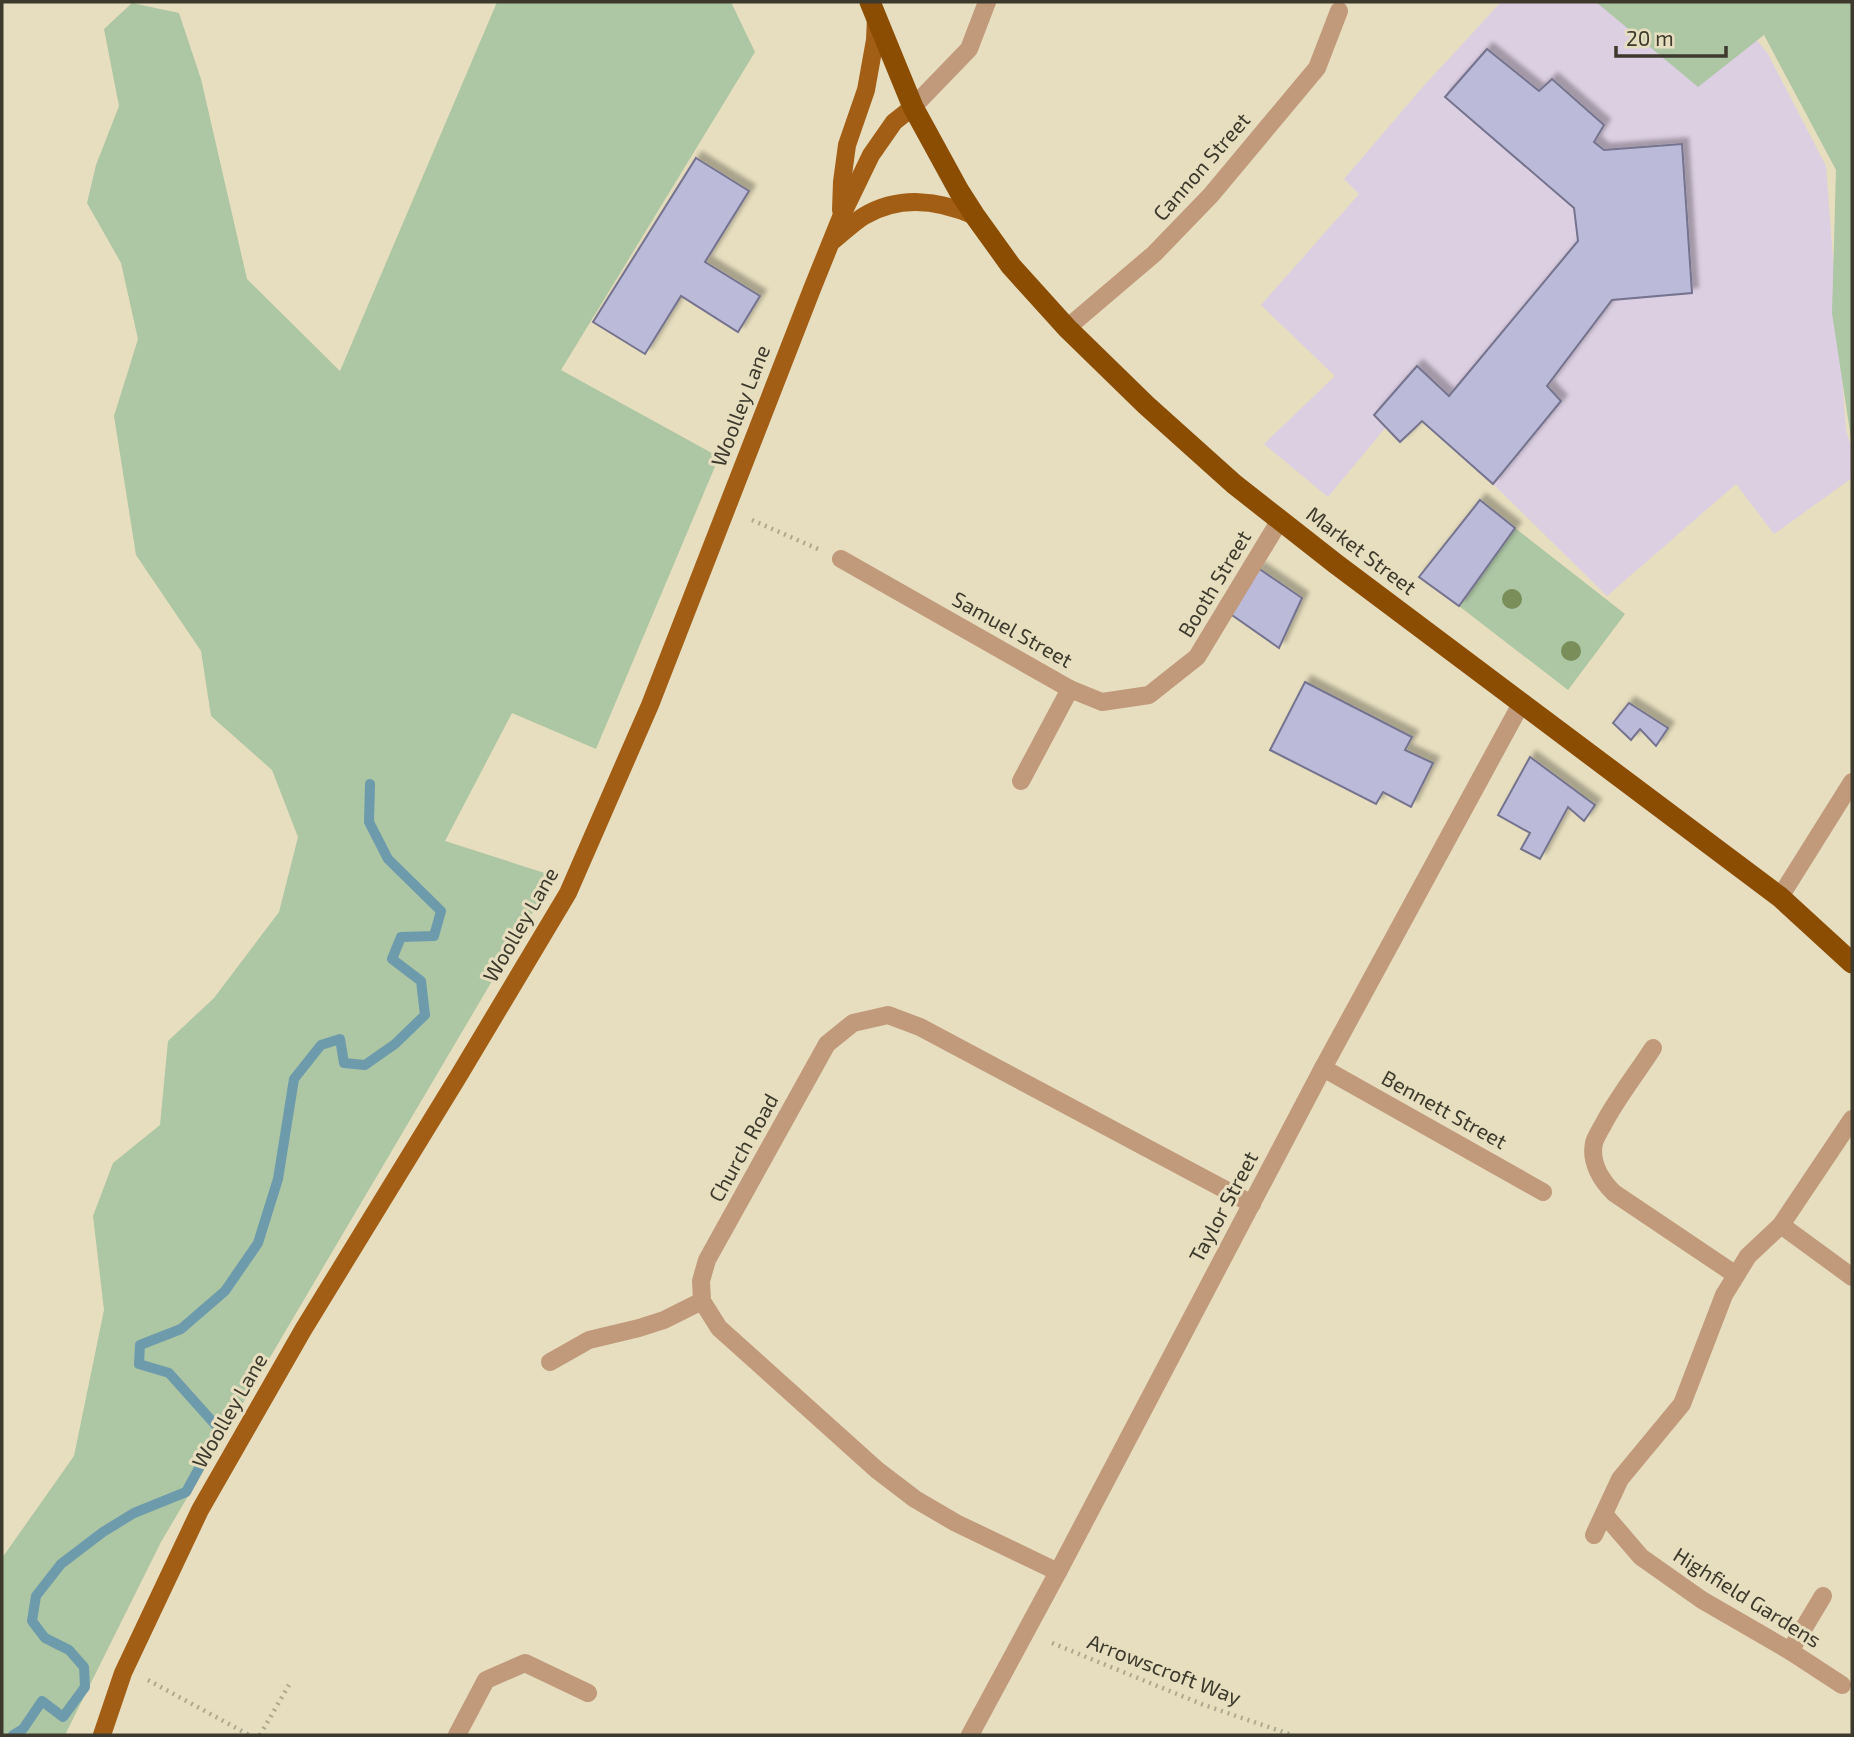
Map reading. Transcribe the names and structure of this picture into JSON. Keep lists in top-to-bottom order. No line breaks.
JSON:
{"streets":{"highway":["Market Street"],"main road":["Woolley Lane"],"street":["Cannon Street","Booth Street","Samuel Street","Bennett Street","Church Road","Taylor Street","Highfield Gardens"],"path":["Arrowscroft Way"]},"crossings":[["Cannon Street","Market Street"],["Woolley Lane","Market Street"],["Market Street","Booth Street"],["Market Street","Taylor Street"],["Booth Street","Samuel Street"],["Bennett Street","Taylor Street"],["Church Road","Taylor Street"],["Taylor Street","Arrowscroft Way"]],"scale_bar":"20 m"}
